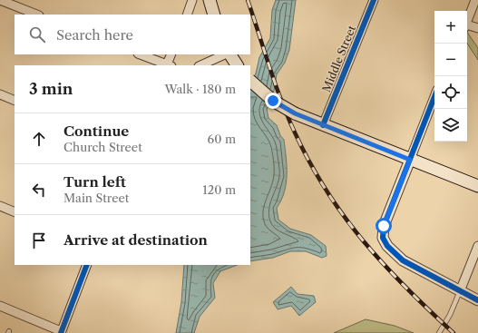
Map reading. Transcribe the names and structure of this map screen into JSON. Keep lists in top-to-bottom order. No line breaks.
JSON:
{"streets":{"street":["Middle Street"]},"page":{"map_buttons":["+","−"],"search":"Search here","heading":["3 min","Walk · 180 m"],"list":[["Continue","Church Street","60 m"],["Turn left","Main Street","120 m"],"Arrive at destination"]}}
